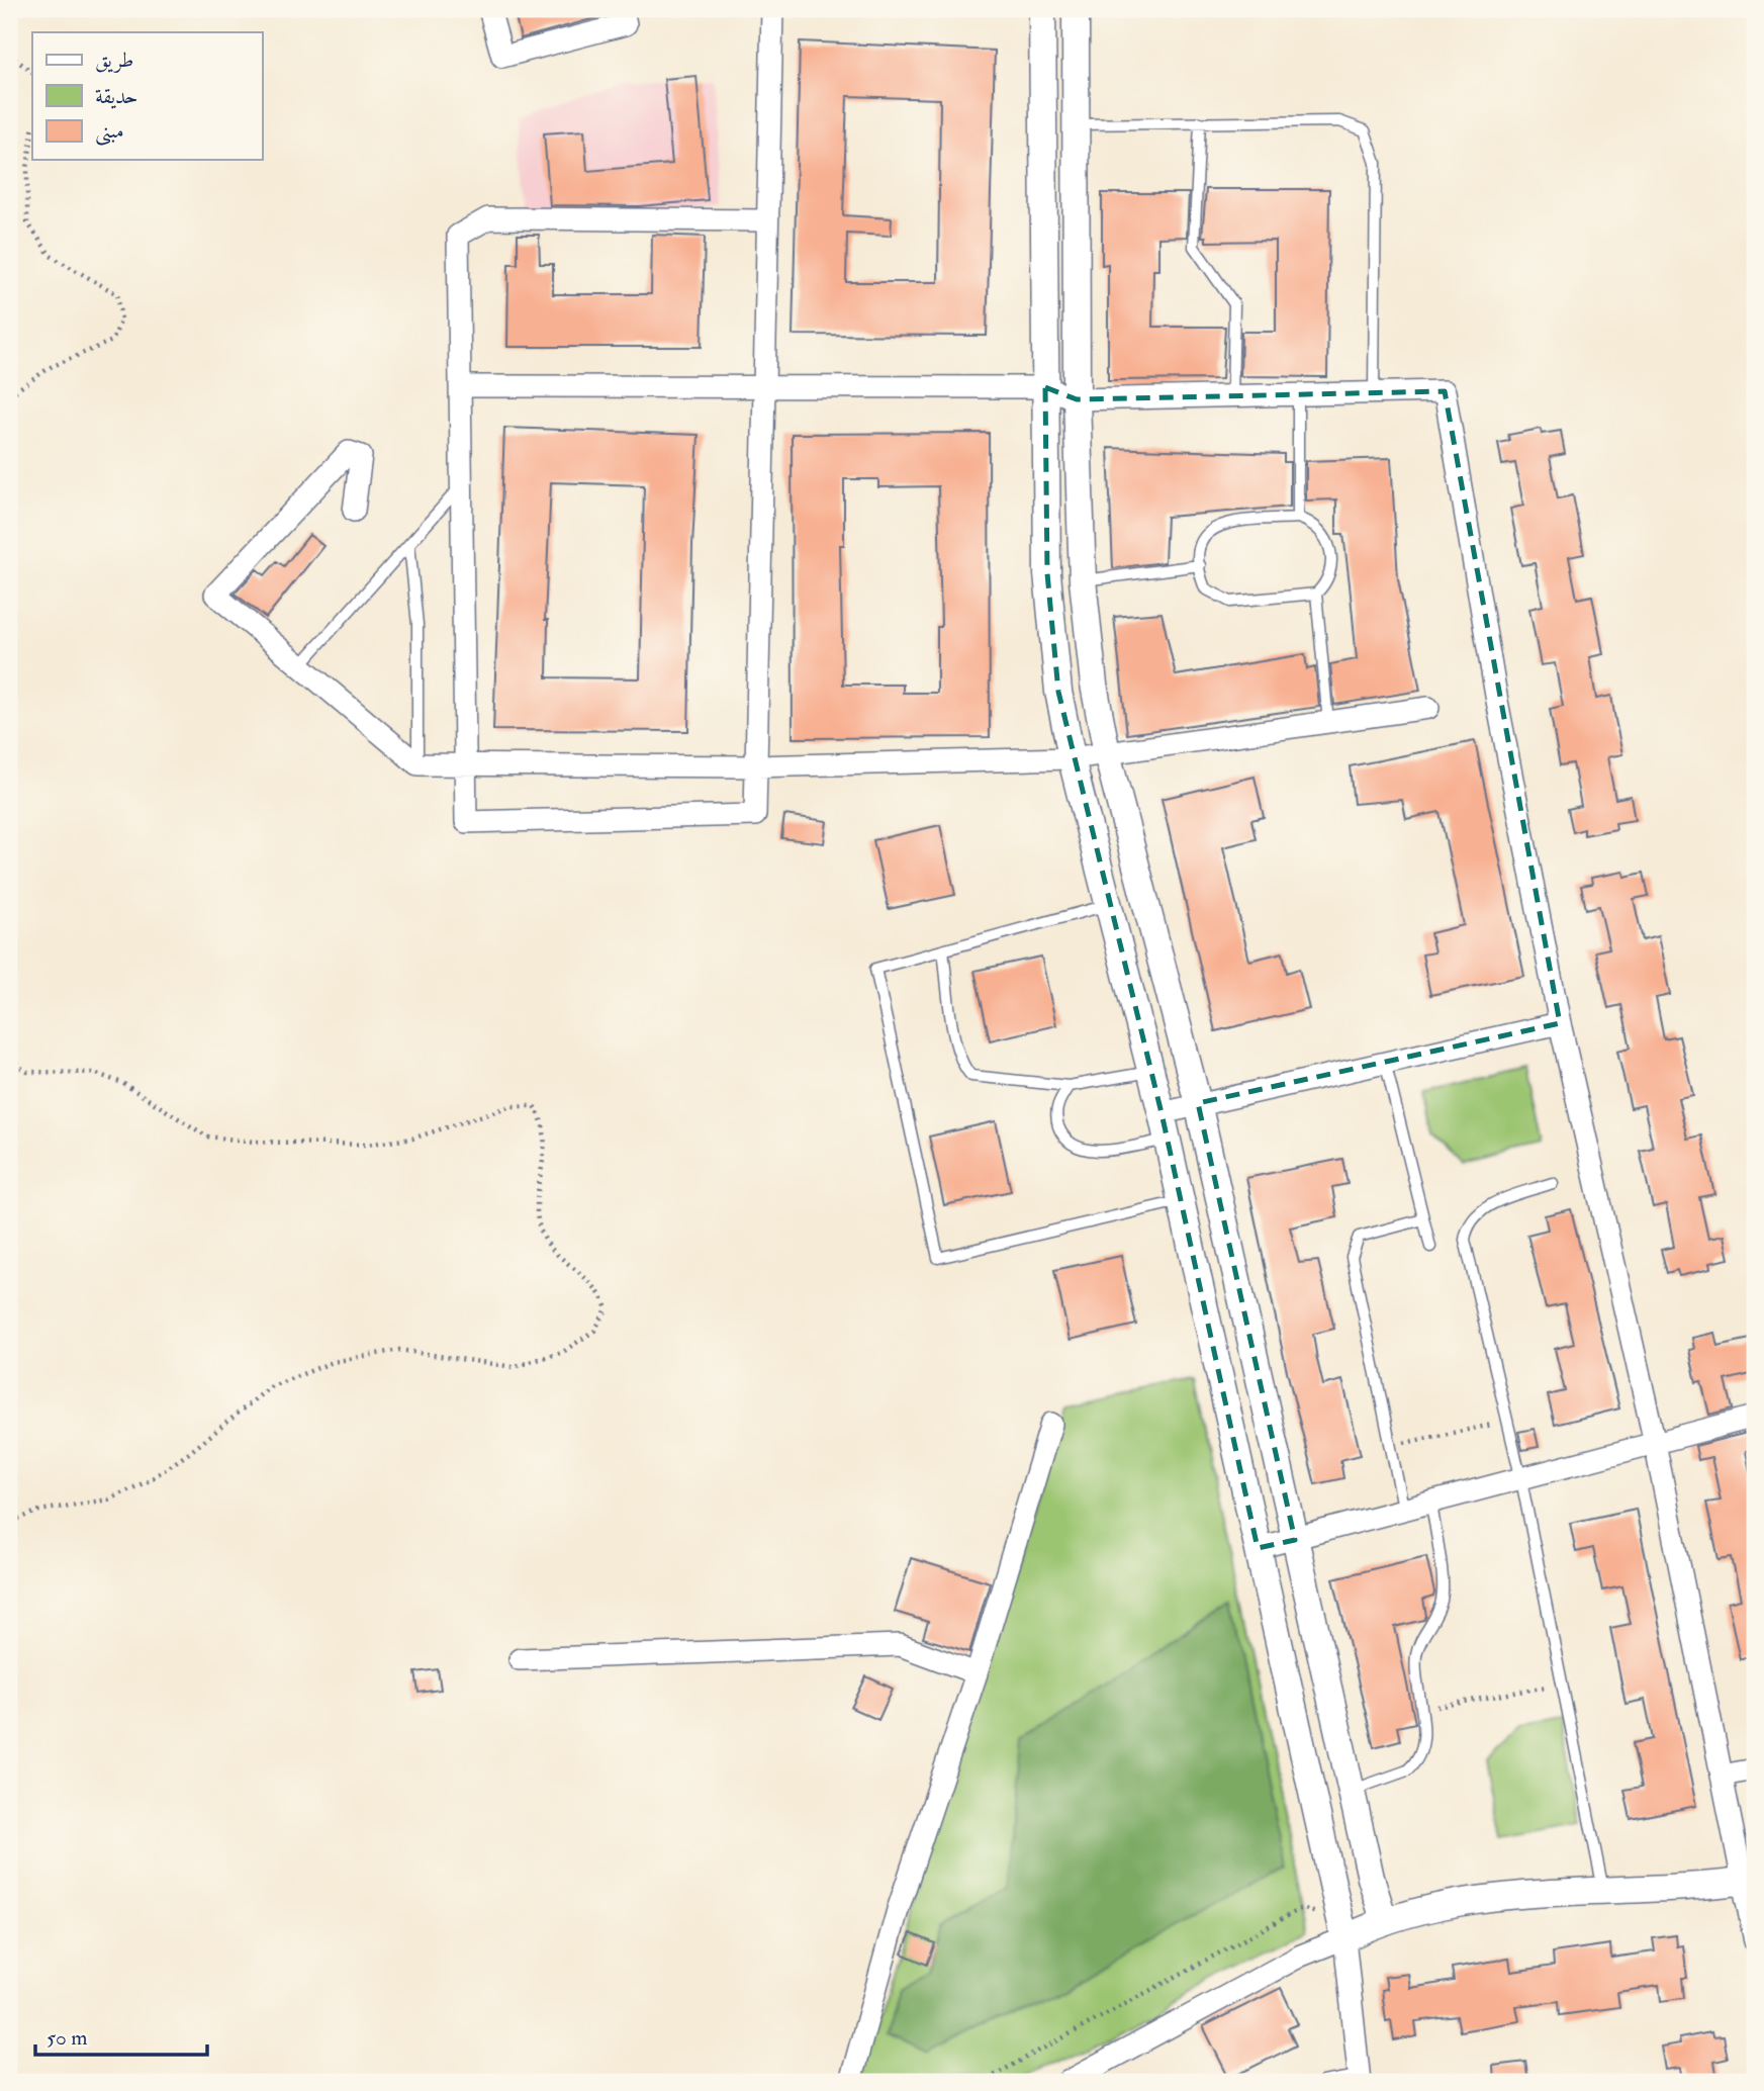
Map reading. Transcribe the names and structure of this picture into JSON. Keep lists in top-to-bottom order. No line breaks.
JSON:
{"legend":["طريق","حديقة","مبنى"],"scale_bar":"50 m"}
